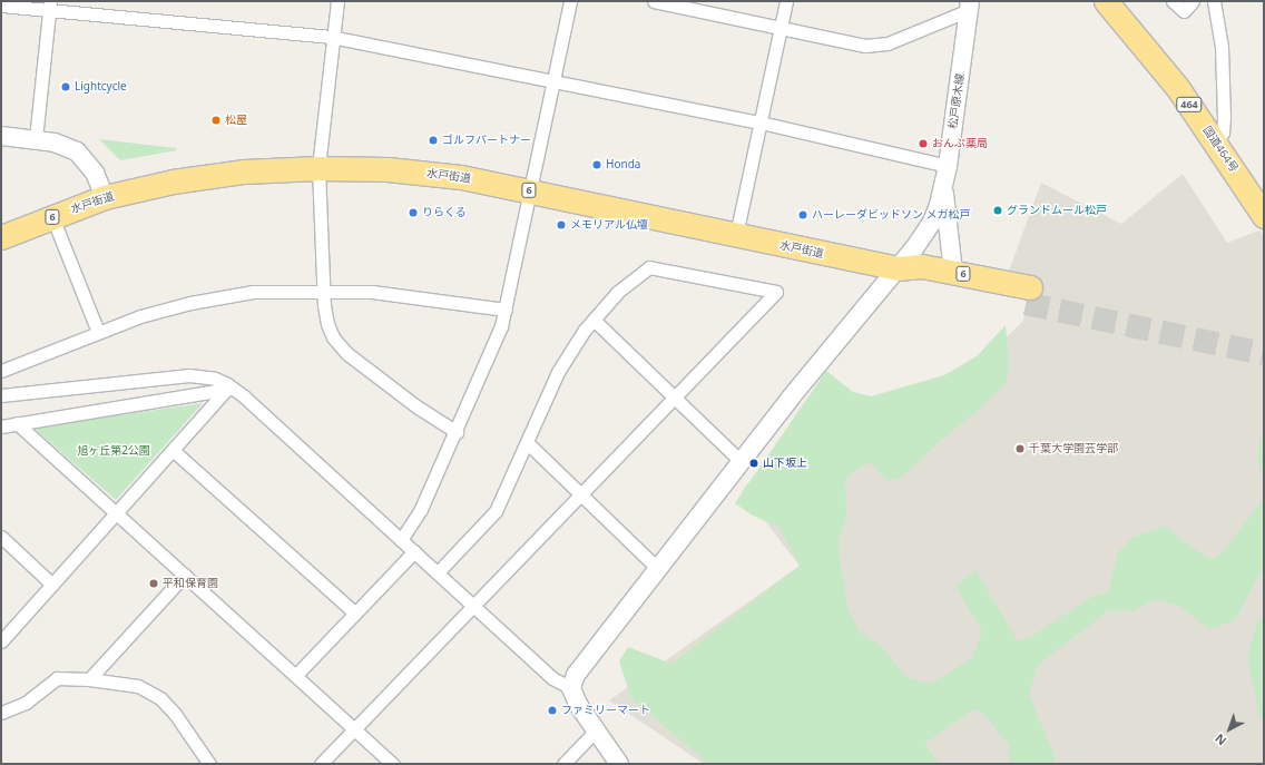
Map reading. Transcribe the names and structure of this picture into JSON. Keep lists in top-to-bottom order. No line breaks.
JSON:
{"streets":{"highway":["464","国道464号","水戸街道","6"],"street":["松戸原木線"]},"crossings":[["松戸原木線","水戸街道"]],"parks":["旭ヶ丘第2公園"],"places":["Lightcycle","松屋","ゴルフパートナー","おんぷ薬局","Honda","グランドムール松戸","りらくる","ハーレーダビッドソン メガ松戸","メモリアル仏壇","千葉大学園芸学部","山下坂上","平和保育園","ファミリーマート"],"north":"bottom left"}
